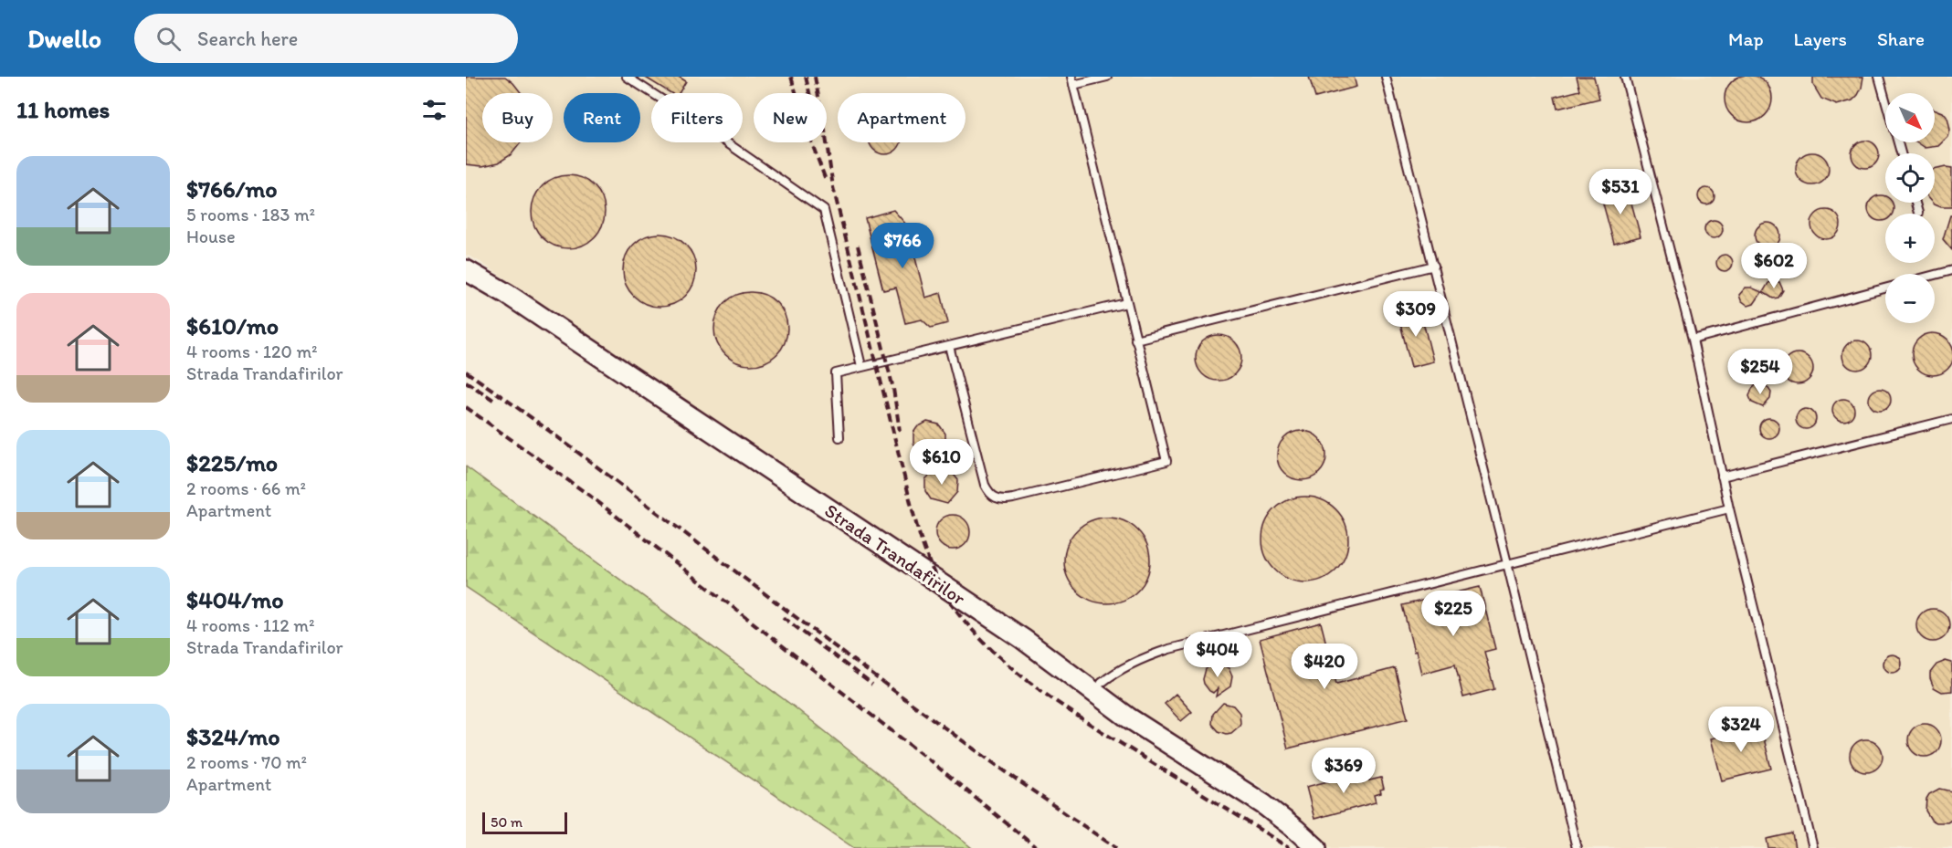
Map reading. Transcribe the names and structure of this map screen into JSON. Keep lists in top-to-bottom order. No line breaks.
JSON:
{"streets":{"main road":["Strada Trandafirilor"]},"scale_bar":"50 m","north":"bottom right","page":{"header":"Dwello","search":"Search here","nav":["Map","Layers","Share"],"heading":"11 homes","map_buttons":["+","−"],"chip":["Buy","Rent","Filters","New","Apartment"],"list":[{"name":"$766/mo","note":"5 rooms · 183 m² · House"},{"name":"$610/mo","note":"4 rooms · 120 m² · Strada Trandafirilor"},{"name":"$225/mo","note":"2 rooms · 66 m² · Apartment"},{"name":"$404/mo","note":"4 rooms · 112 m² · Strada Trandafirilor"},{"name":"$324/mo","note":"2 rooms · 70 m² · Apartment"}],"price":["$531","$766","$602","$309","$254","$610","$225","$404","$420","$324","$369"],"scale":"50 m"}}
